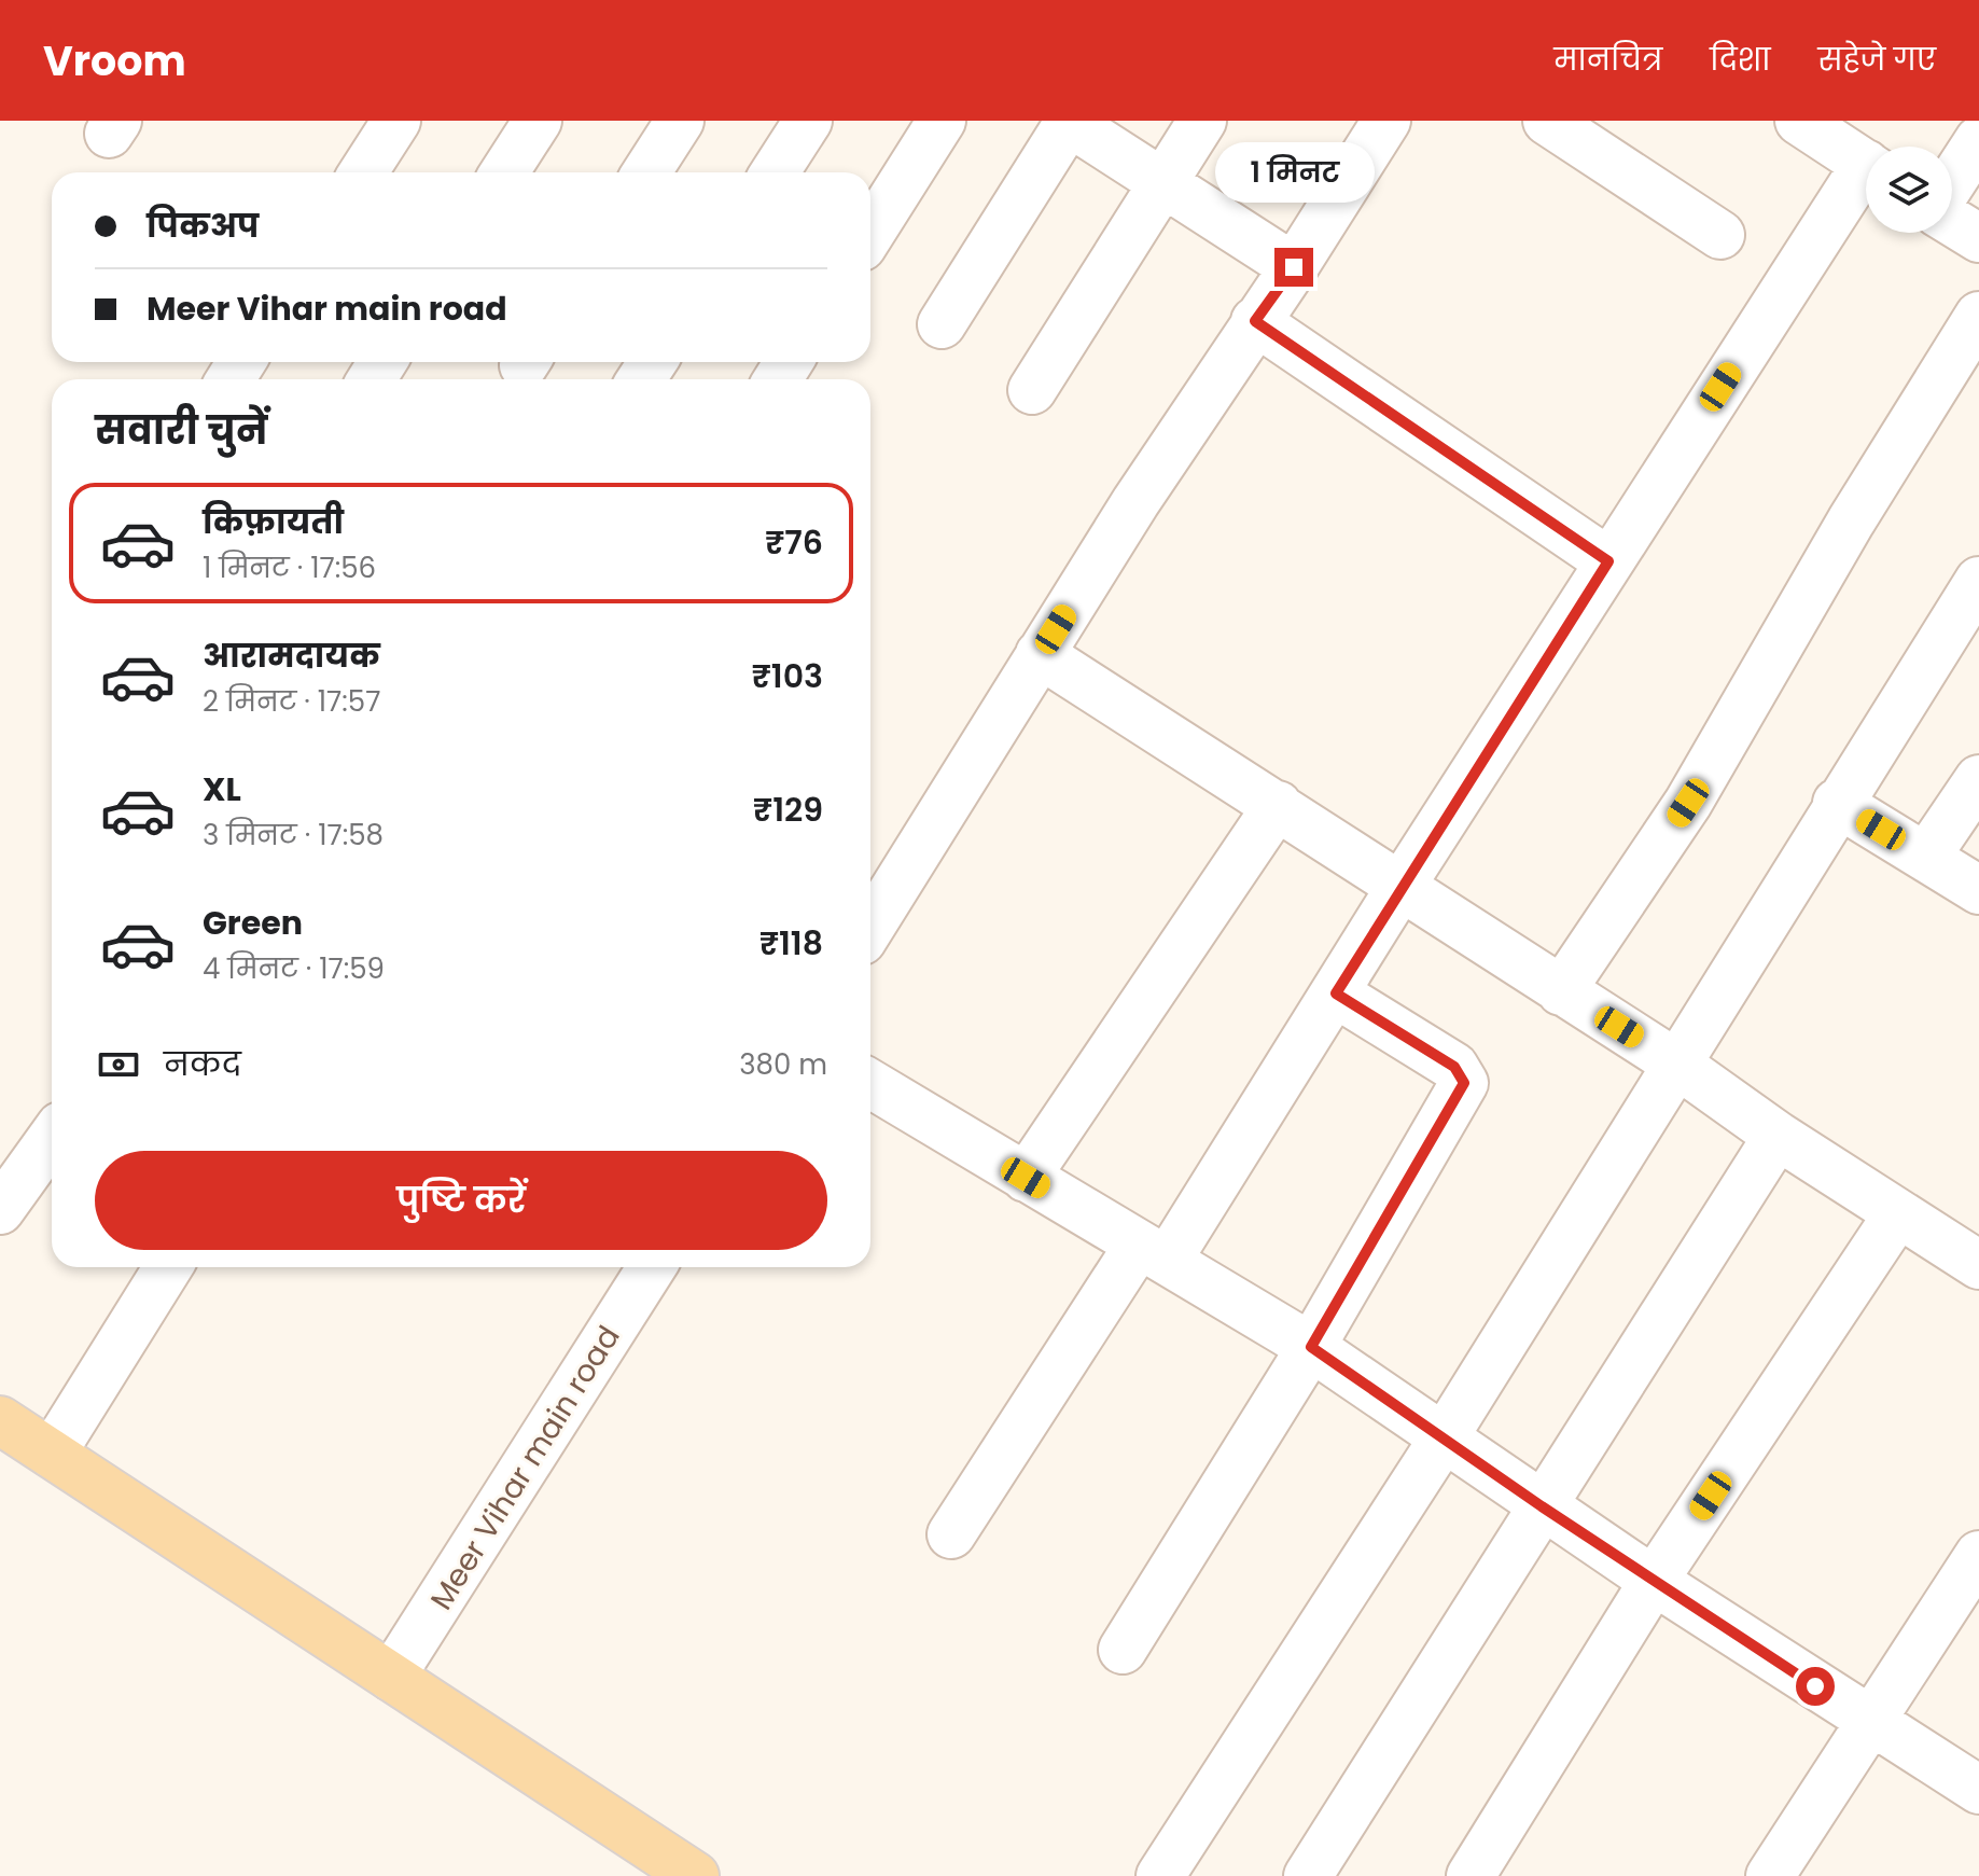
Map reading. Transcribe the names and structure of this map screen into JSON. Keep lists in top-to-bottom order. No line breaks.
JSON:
{"streets":{"street":["Meer Vihar main road"]},"page":{"header":"Vroom","nav":["मानचित्र","दिशा","सहेजे गए"],"bubble":"1 मिनट","banner":["पिकअप","Meer Vihar main road"],"heading":"सवारी चुनें","list":[{"name":"किफ़ायती","note":"1 मिनट · 17:56","value":"₹76"},{"name":"आरामदायक","note":"2 मिनट · 17:57","value":"₹103"},{"name":"XL","note":"3 मिनट · 17:58","value":"₹129"},{"name":"Green","note":"4 मिनट · 17:59","value":"₹118"}],"pay":["नकद","380 m"],"buttons":"पुष्टि करें"}}
